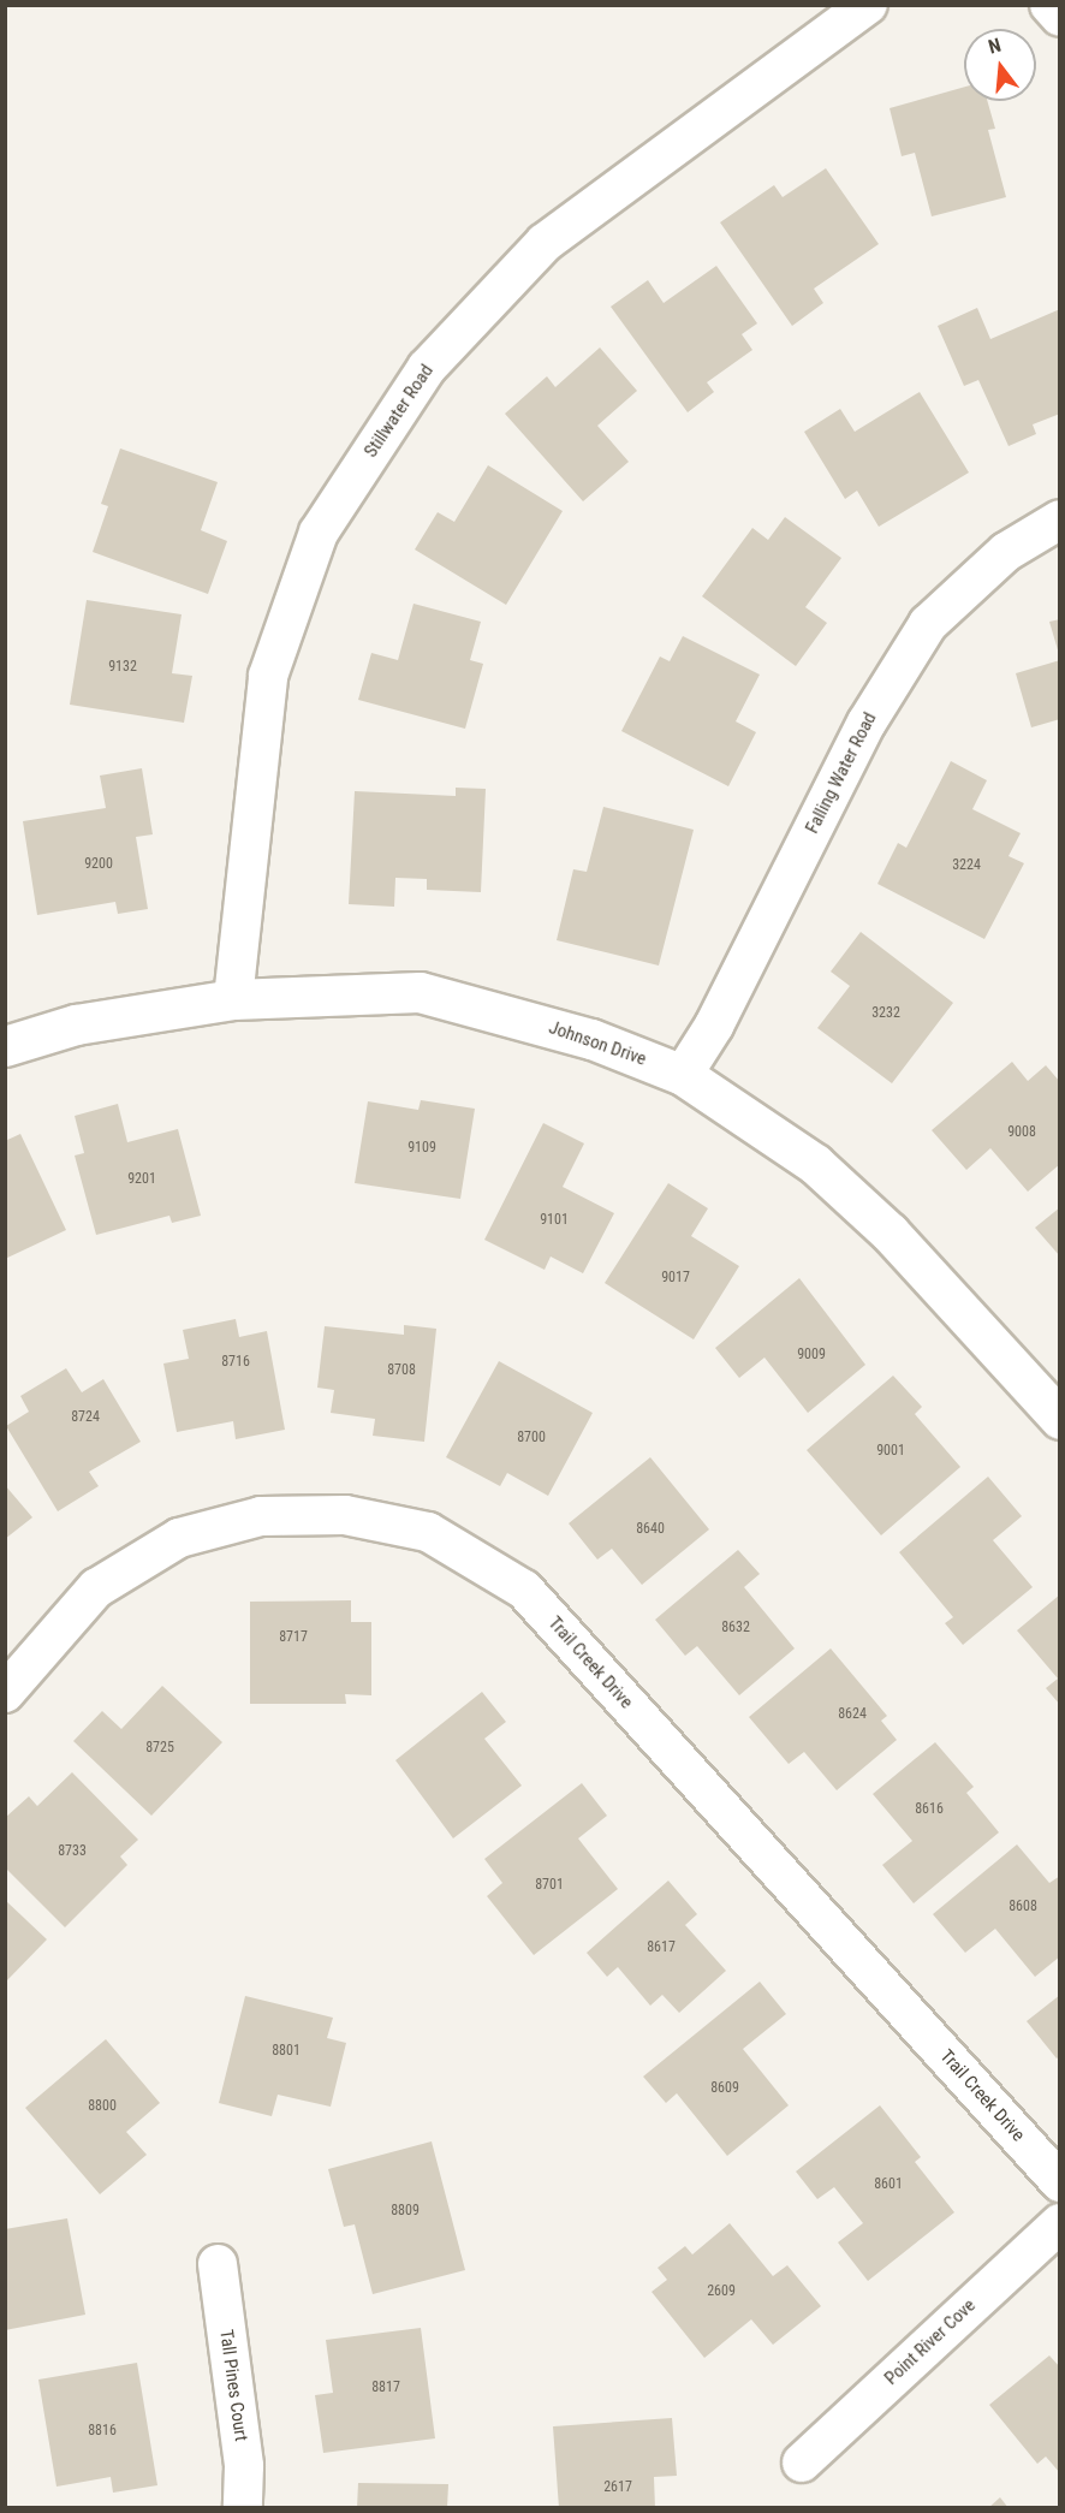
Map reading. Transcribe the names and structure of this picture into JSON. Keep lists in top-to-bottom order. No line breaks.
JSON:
{"streets":{"street":["Stillwater Road","Falling Water Road","Johnson Drive","Trail Creek Drive","Point River Cove","Tall Pines Court"]},"crossings":[["Stillwater Road","Johnson Drive"],["Falling Water Road","Johnson Drive"]],"house_numbers":["9132","9200","3224","3232","9008","9109","9201","9101","9017","9009","8716","8708","8724","8700","9001","8640","8632","8717","8624","8725","8616","8733","8701","8608","8617","8801","8609","8800","8601","8809","2609","8817","8816","2617"],"north":"top"}
